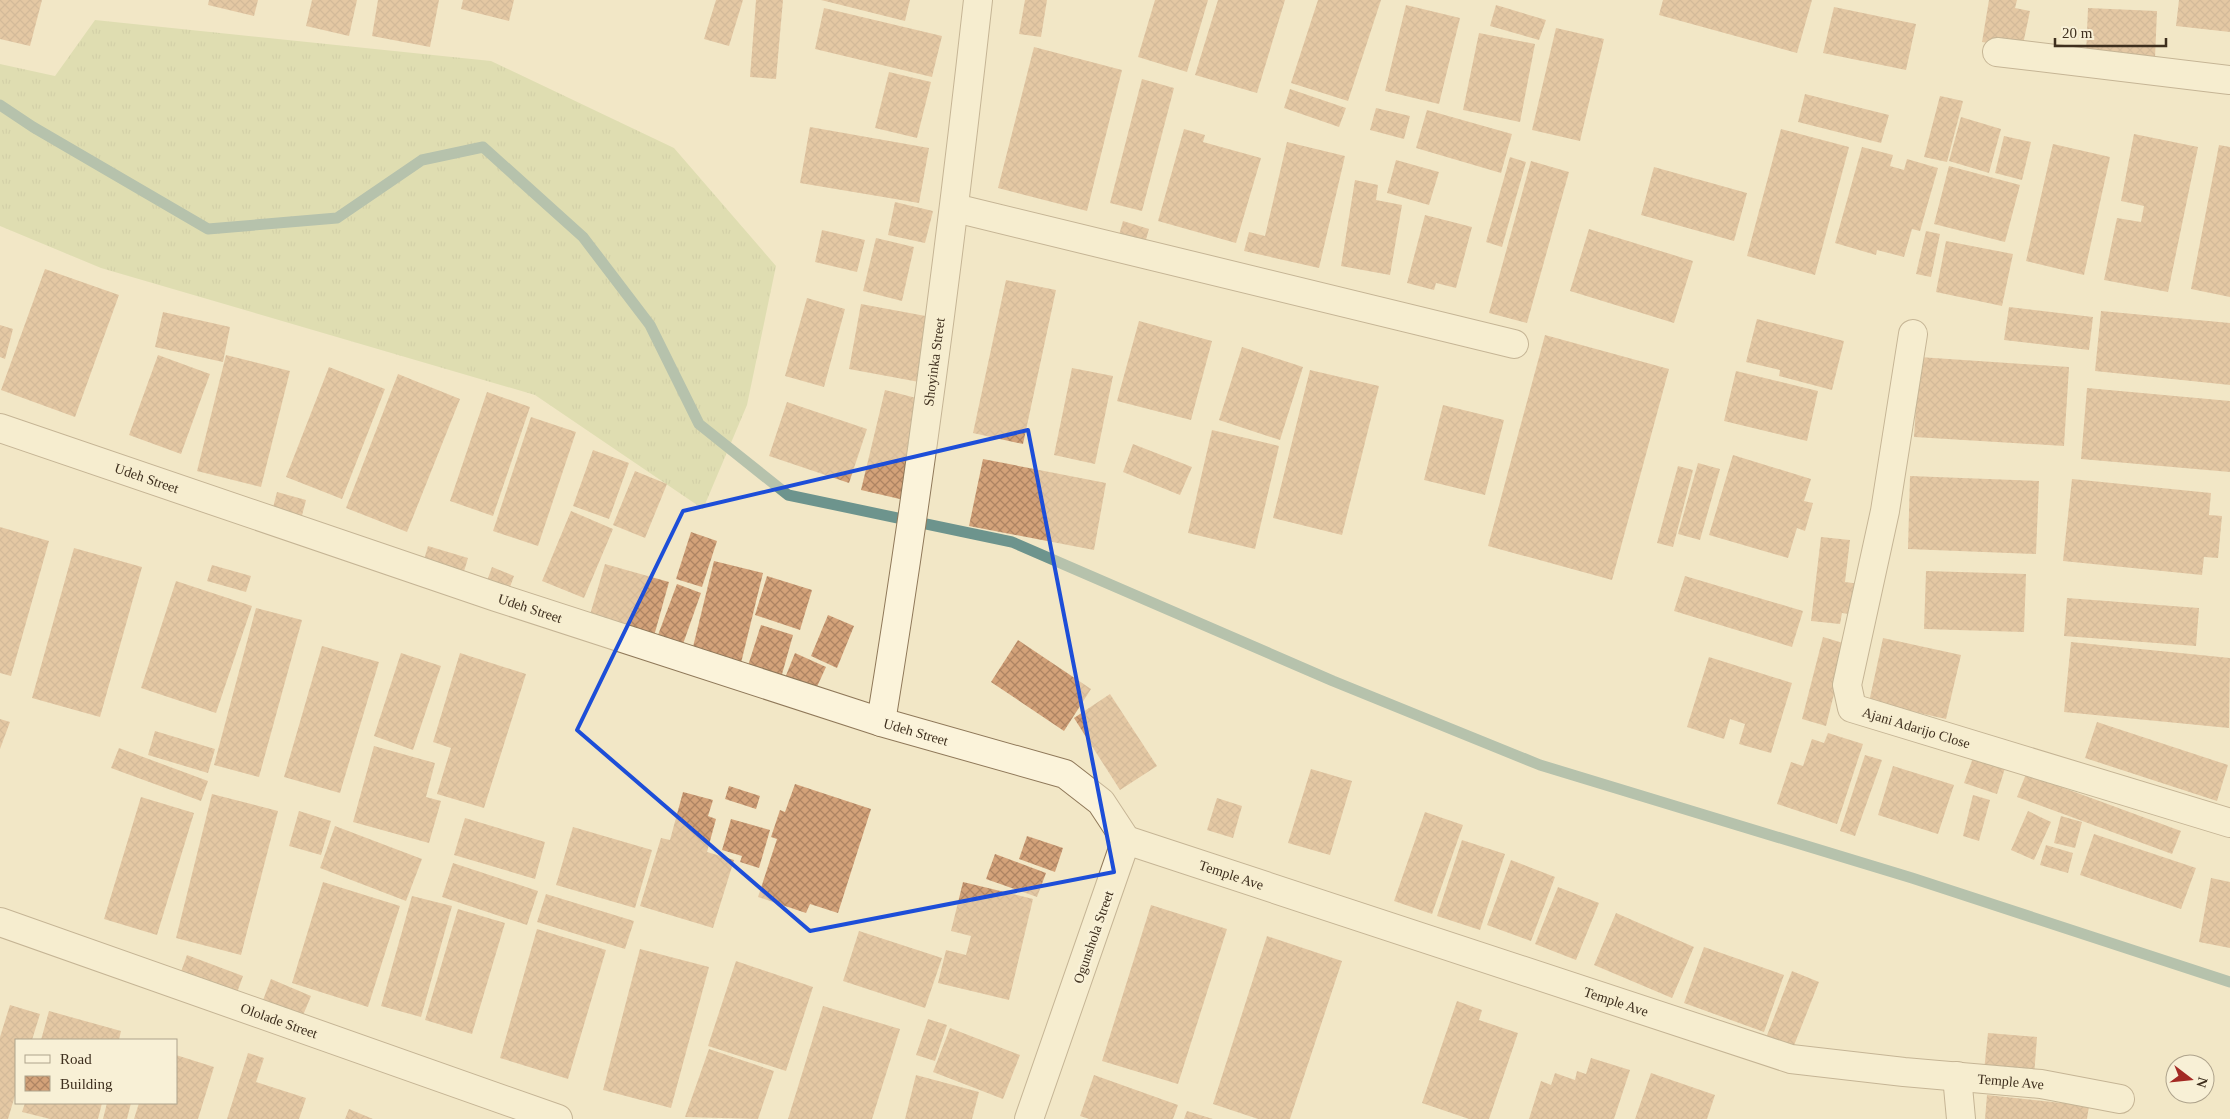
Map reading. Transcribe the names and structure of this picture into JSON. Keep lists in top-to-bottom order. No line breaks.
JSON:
{"streets":{"street":["Shoyinka Street","Udeh Street","Ajani Adarijo Close","Temple Ave","Ogunshola Street","Ololade Street"]},"crossings":[["Shoyinka Street","Udeh Street"],["Udeh Street","Temple Ave"],["Udeh Street","Ogunshola Street"],["Temple Ave","Ogunshola Street"]],"legend":["Road","Building"],"scale_bar":"20 m","north":"right"}
